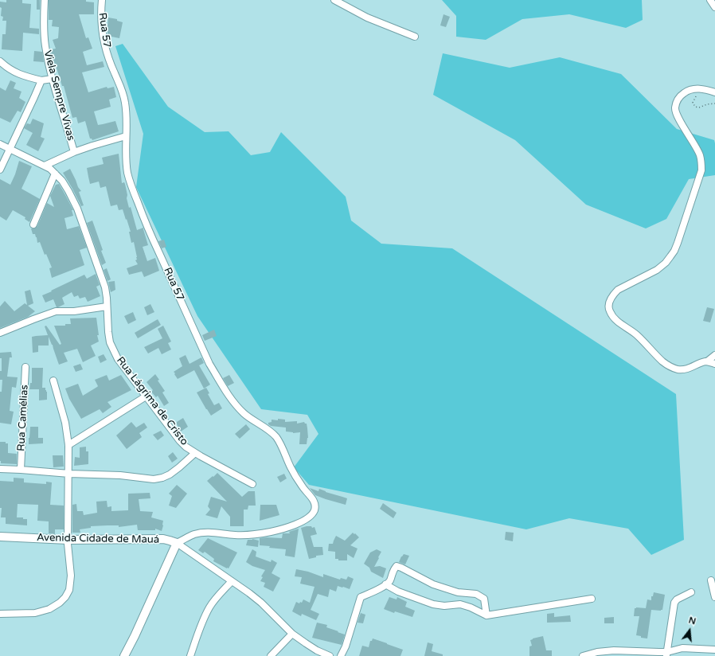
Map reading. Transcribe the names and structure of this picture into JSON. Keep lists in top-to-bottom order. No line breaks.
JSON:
{"streets":{"street":["Rua 57","Viela Sempre Vivas","Rua Lágrima de Cristo","Rua Camélias","Avenida Cidade de Mauá"]},"crossings":[["Rua 57","Avenida Cidade de Mauá"]],"north":"top"}
